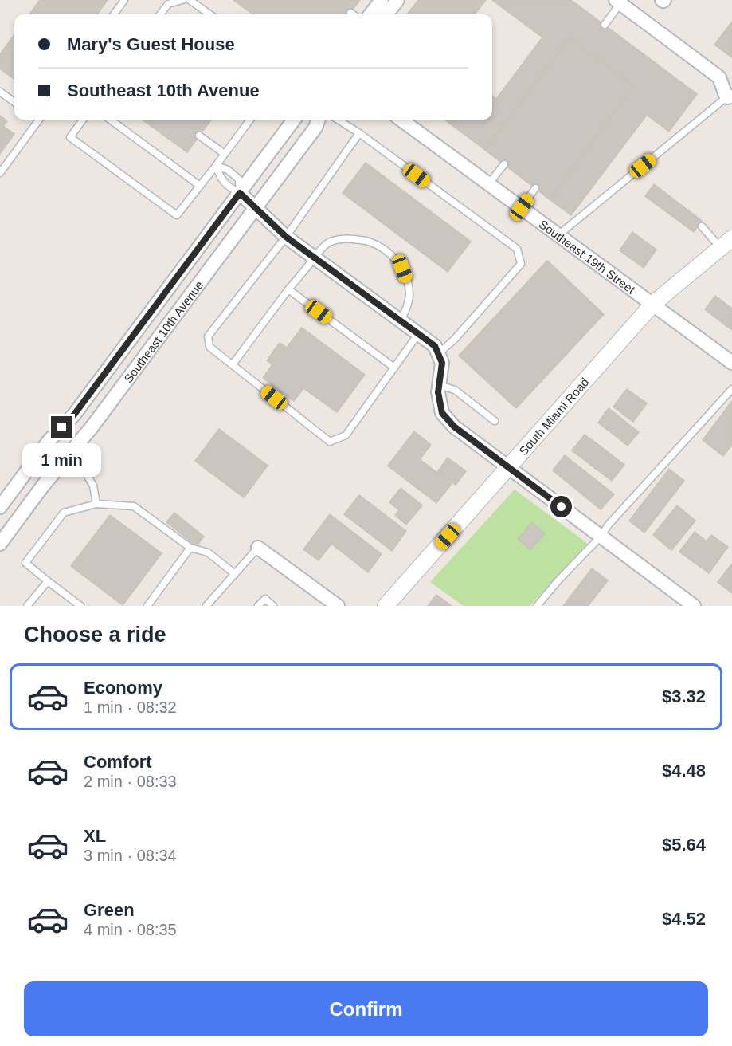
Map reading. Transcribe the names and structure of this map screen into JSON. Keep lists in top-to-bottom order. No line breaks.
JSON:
{"streets":{"street":["Southeast 19th Street","Southeast 10th Avenue","South Miami Road"]},"crossings":[["Southeast 19th Street","South Miami Road"]],"page":{"banner":["Mary's Guest House","Southeast 10th Avenue"],"bubble":"1 min","heading":"Choose a ride","list":[{"name":"Economy","note":"1 min · 08:32","value":"$3.32"},{"name":"Comfort","note":"2 min · 08:33","value":"$4.48"},{"name":"XL","note":"3 min · 08:34","value":"$5.64"},{"name":"Green","note":"4 min · 08:35","value":"$4.52"}],"buttons":"Confirm"}}
